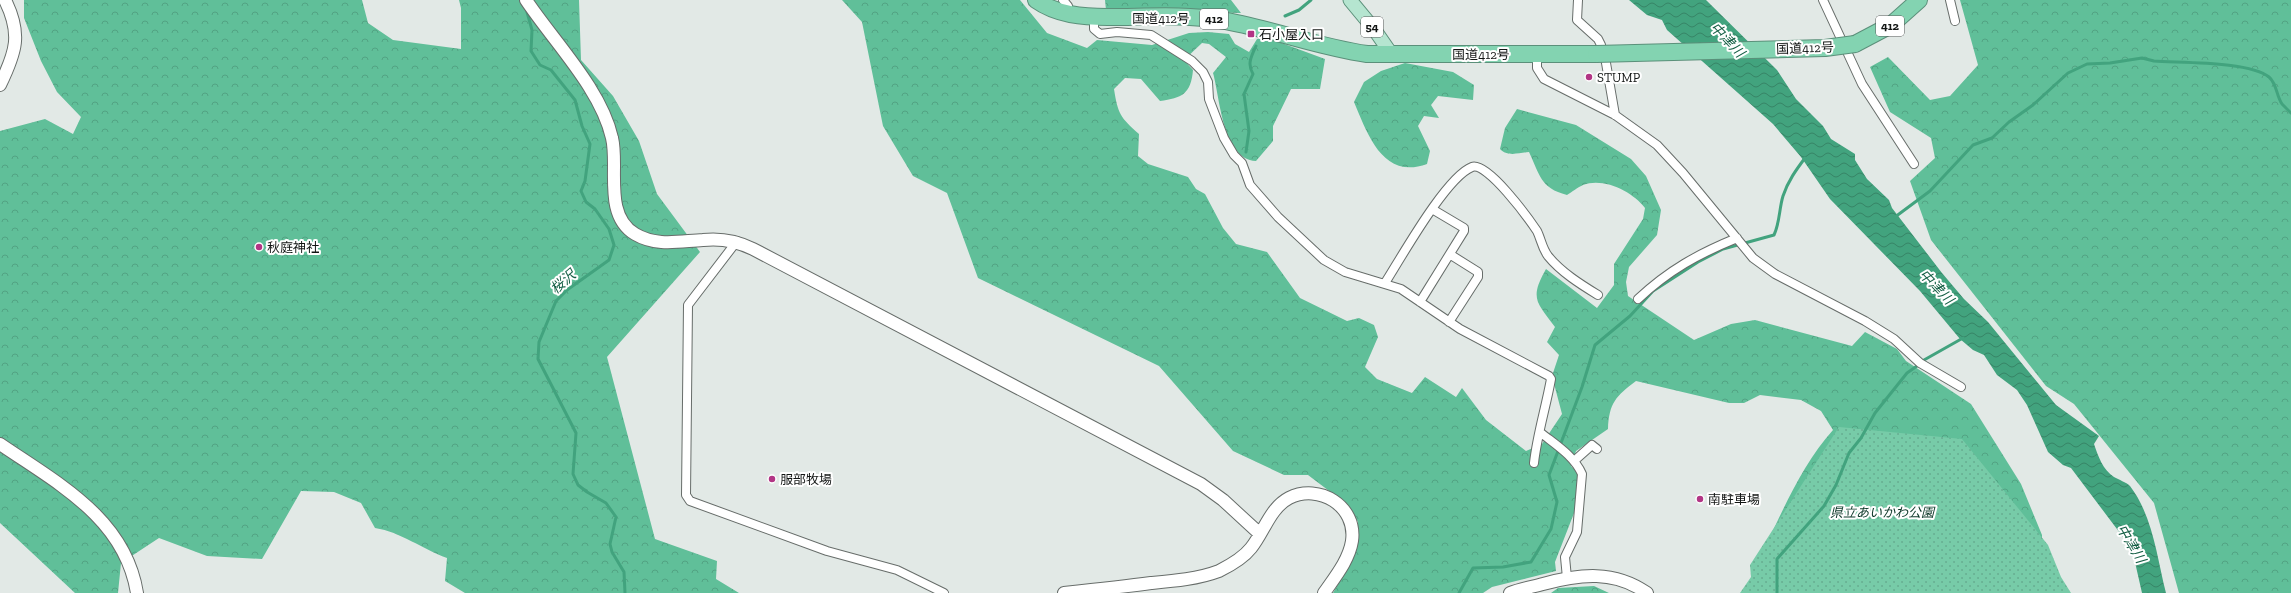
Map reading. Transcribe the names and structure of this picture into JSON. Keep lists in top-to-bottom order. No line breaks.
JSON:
{"streets":{"highway":["国道412号","412"],"main road":["54"]},"crossings":[["国道412号","54"]],"water":["中津川","桜沢"],"parks":["県立あいかわ公園"],"places":{"transit":["石小屋入口"],"other":["STUMP","秋庭神社","服部牧場","南駐車場"]}}
